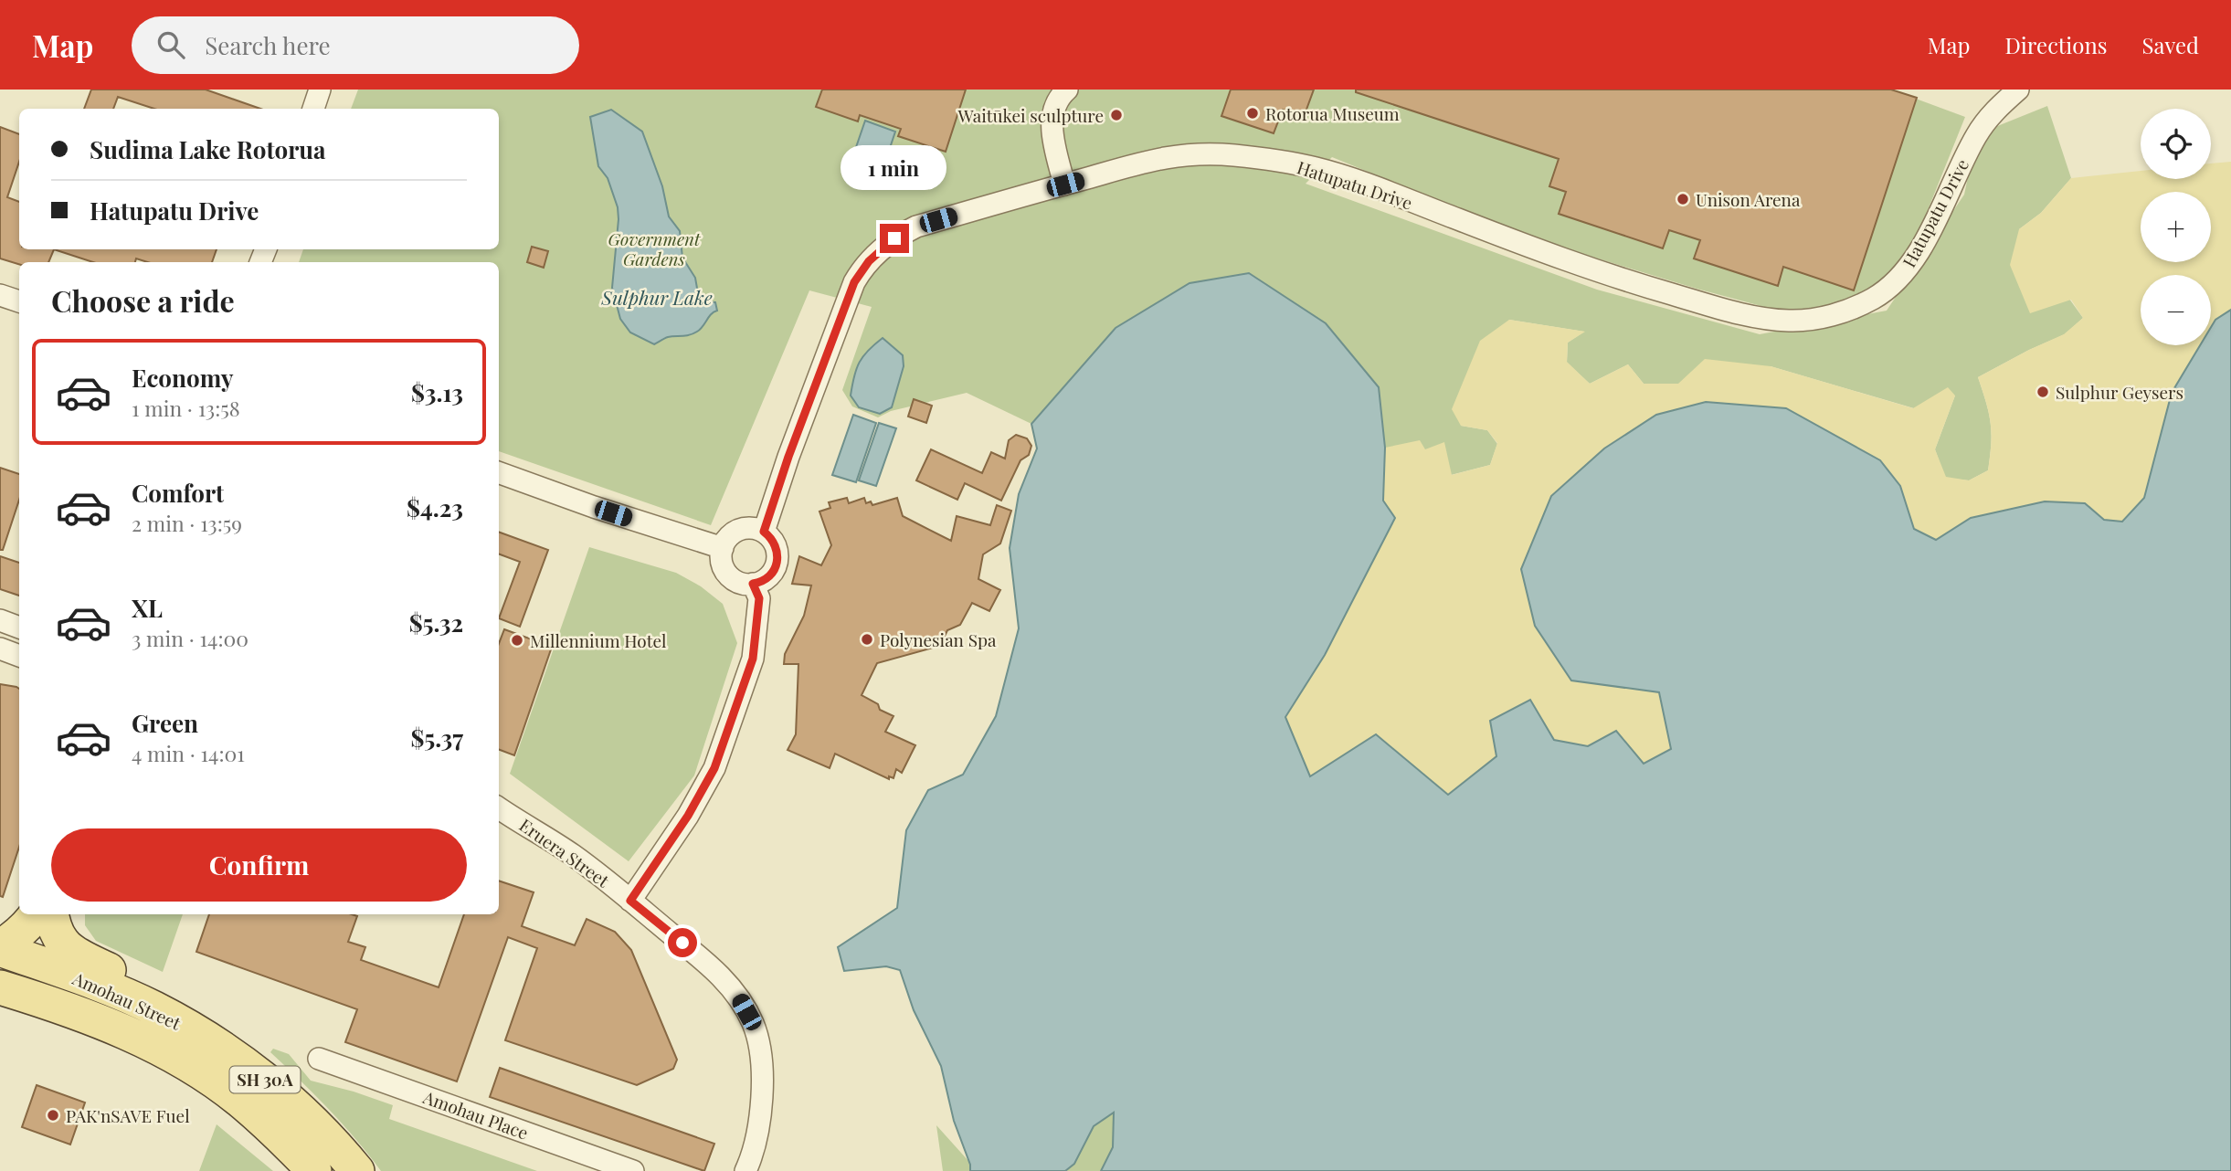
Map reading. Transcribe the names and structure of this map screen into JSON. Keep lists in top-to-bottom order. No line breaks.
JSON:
{"streets":{"main road":["Amohau Street","SH 30A"],"street":["Hatupatu Drive","Eruera Street","Amohau Place"]},"water":["Sulphur Lake"],"parks":["Government Gardens"],"places":["Rotorua Museum","Waitūkei sculpture","Unison Arena","Sulphur Geysers","Polynesian Spa","Millennium Hotel","PAK'nSAVE Fuel"],"page":{"header":"Map","search":"Search here","nav":["Map","Directions","Saved"],"map_buttons":["+","−"],"banner":["Sudima Lake Rotorua","Hatupatu Drive"],"bubble":"1 min","heading":"Choose a ride","list":[{"name":"Economy","note":"1 min · 13:58","value":"$3.13"},{"name":"Comfort","note":"2 min · 13:59","value":"$4.23"},{"name":"XL","note":"3 min · 14:00","value":"$5.32"},{"name":"Green","note":"4 min · 14:01","value":"$5.37"}],"buttons":"Confirm"}}
